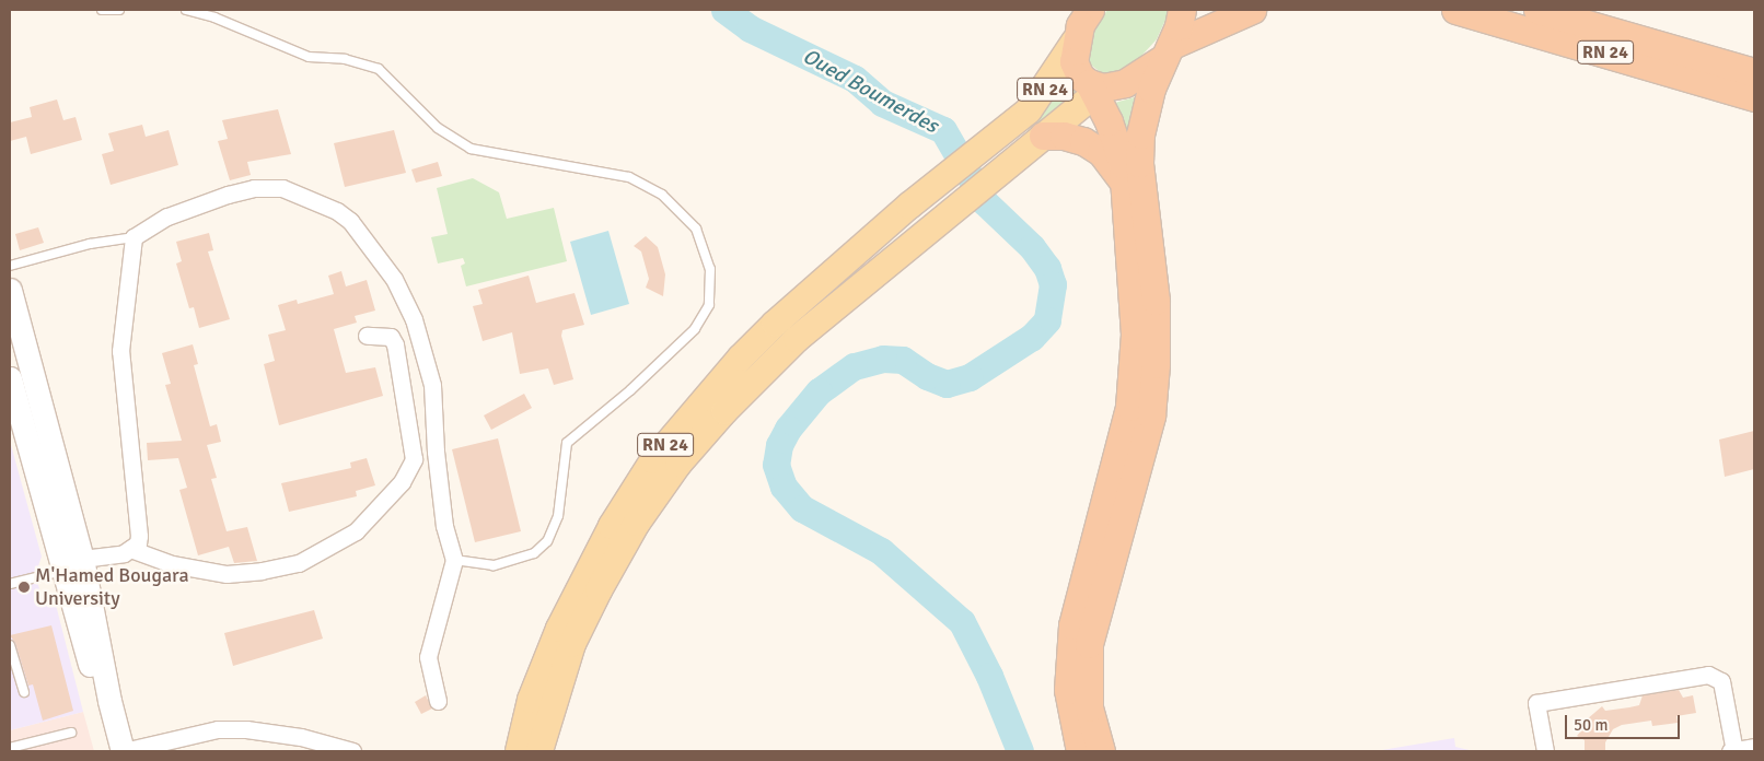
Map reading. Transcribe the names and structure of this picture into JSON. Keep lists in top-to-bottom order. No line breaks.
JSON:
{"streets":{"highway":["RN 24"]},"water":["Oued Boumerdes"],"places":["M'Hamed Bougara University"],"scale_bar":"50 m"}
